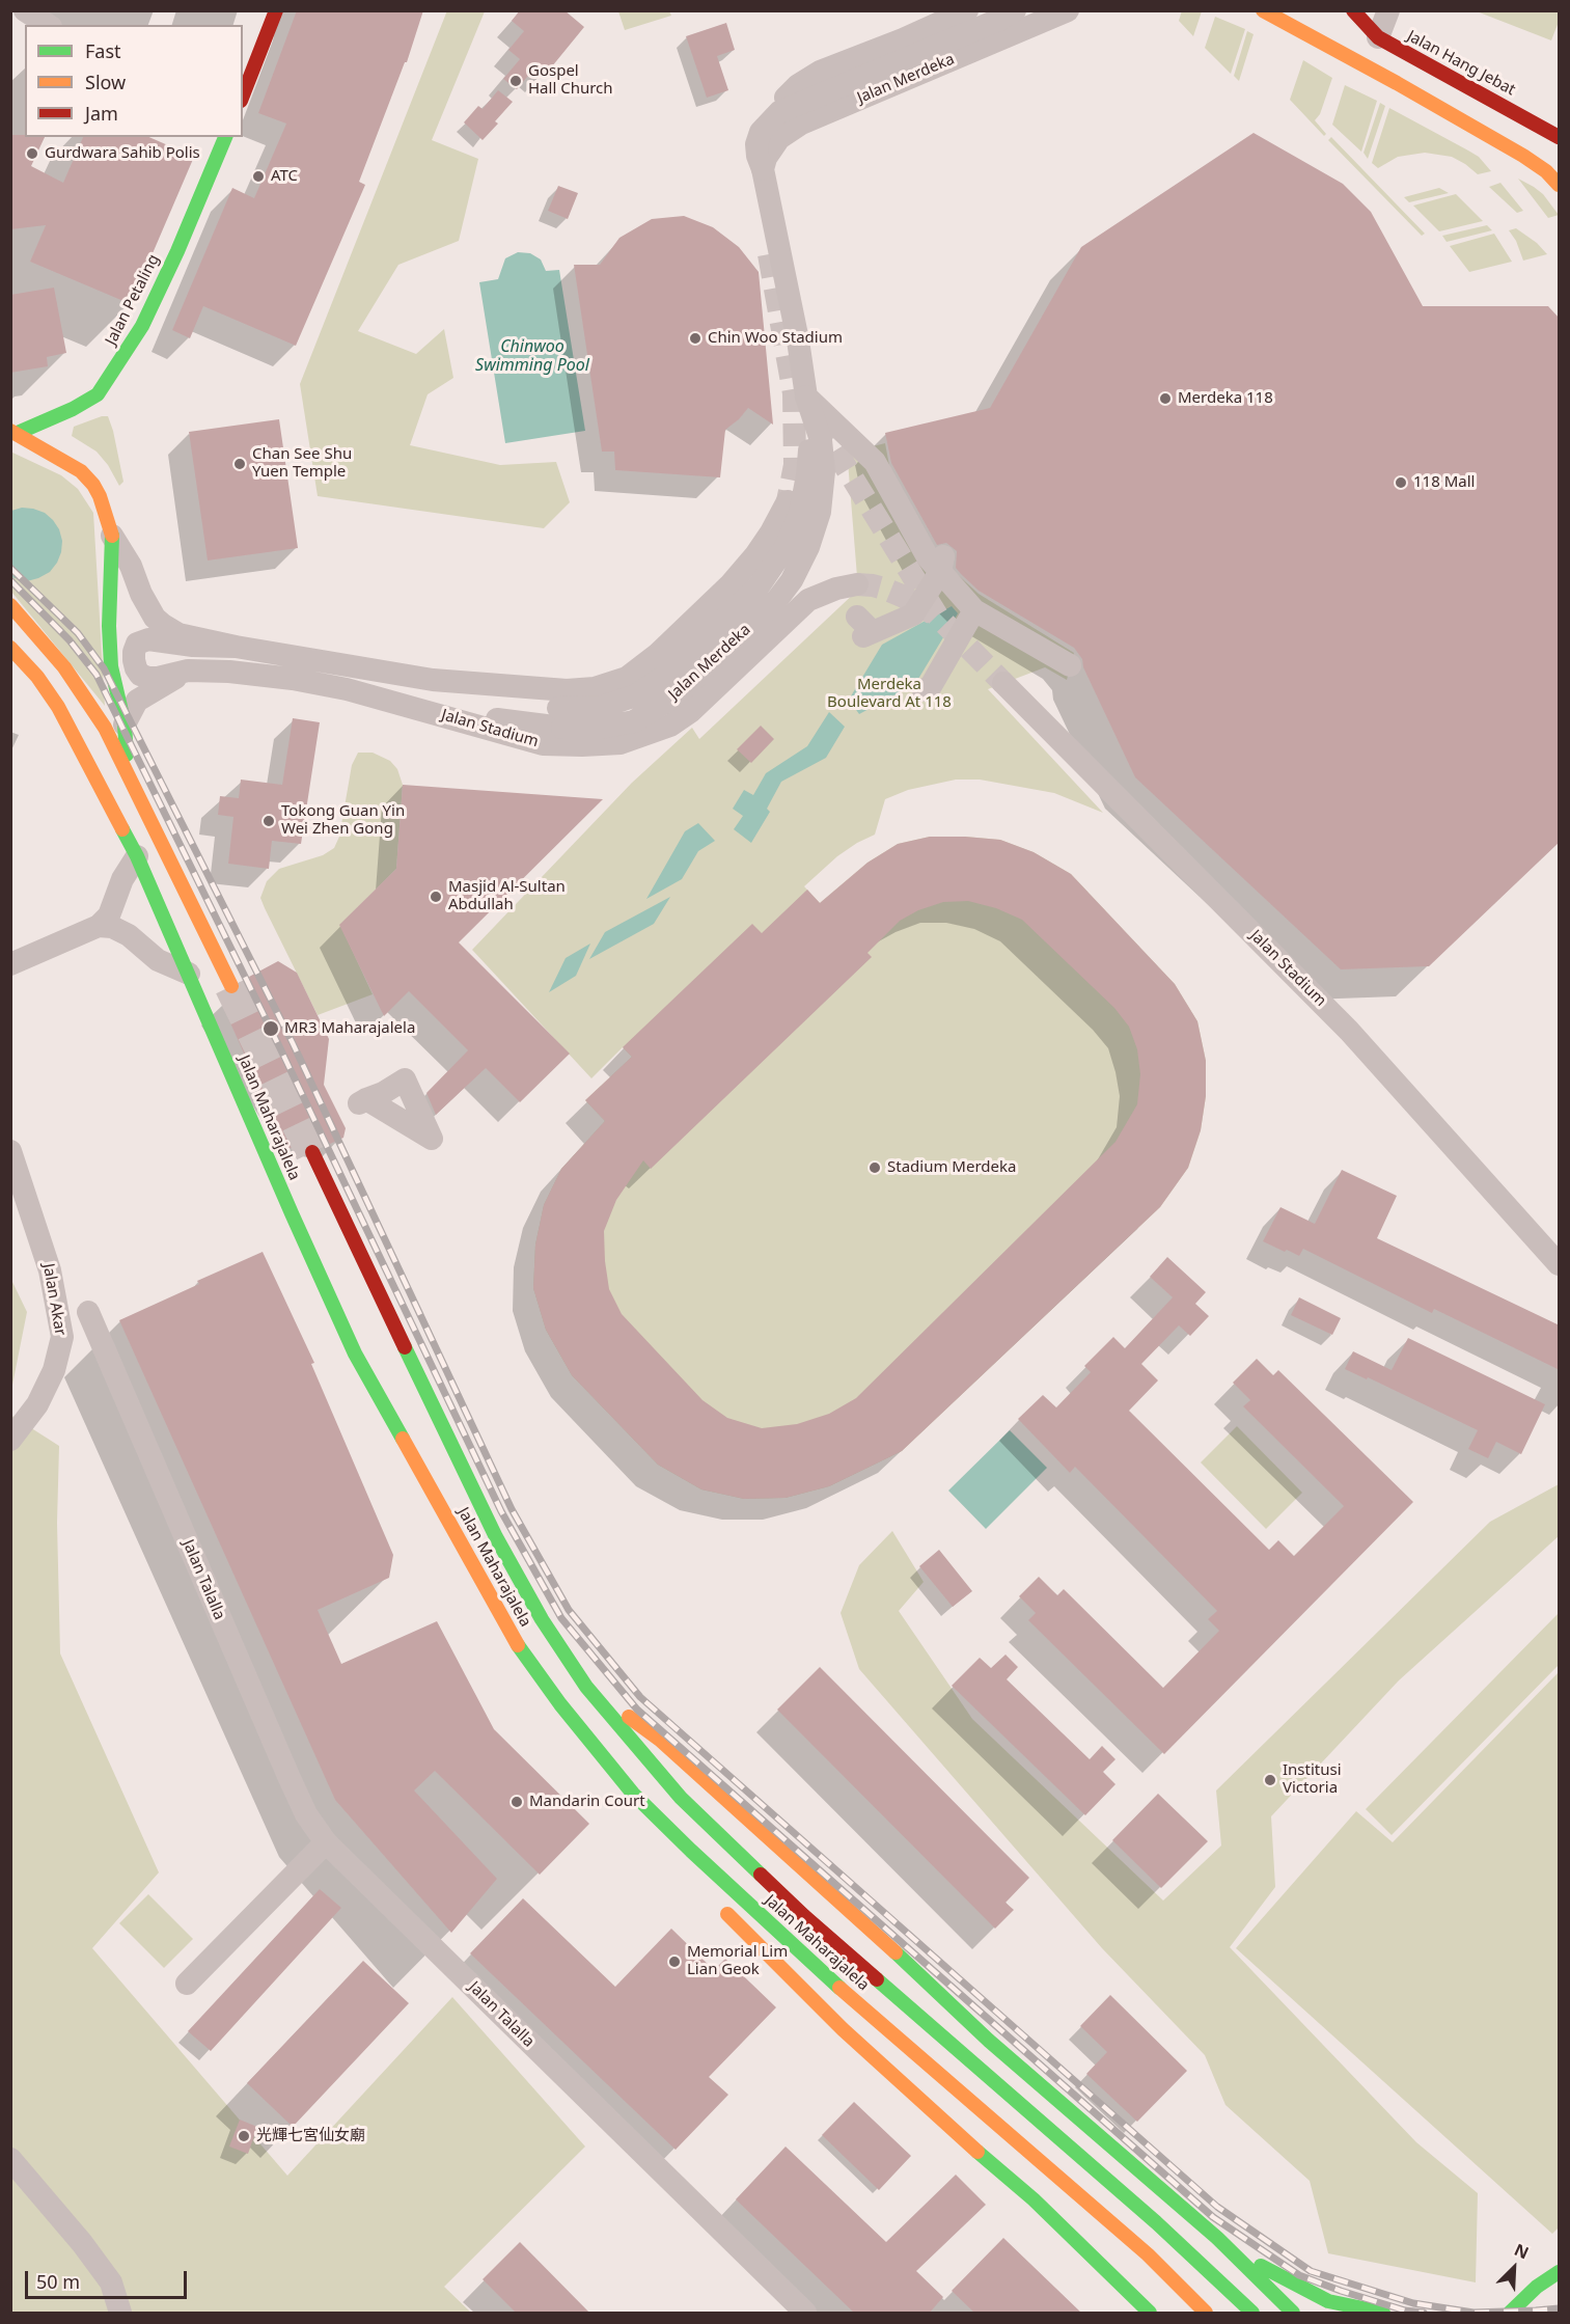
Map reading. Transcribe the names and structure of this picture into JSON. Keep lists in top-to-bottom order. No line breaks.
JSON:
{"streets":{"main road":["Jalan Hang Jebat","Jalan Petaling","Jalan Maharajalela"],"street":["Jalan Merdeka","Jalan Stadium","Jalan Akar","Jalan Talalla"]},"crossings":[["Jalan Merdeka","Jalan Stadium"]],"water":["Chinwoo Swimming Pool"],"parks":["Merdeka Boulevard At 118"],"places":["Gospel Hall Church","Gurdwara Sahib Polis","ATC","Chin Woo Stadium","Merdeka 118","Chan See Shu Yuen Temple","118 Mall","Tokong Guan Yin Wei Zhen Gong","Masjid Al-Sultan Abdullah","MR3 Maharajalela","Stadium Merdeka","Institusi Victoria","Mandarin Court","Memorial Lim Lian Geok","光輝七宮仙女廟"],"legend":["Fast","Slow","Jam"],"scale_bar":"50 m","north":"top right"}
